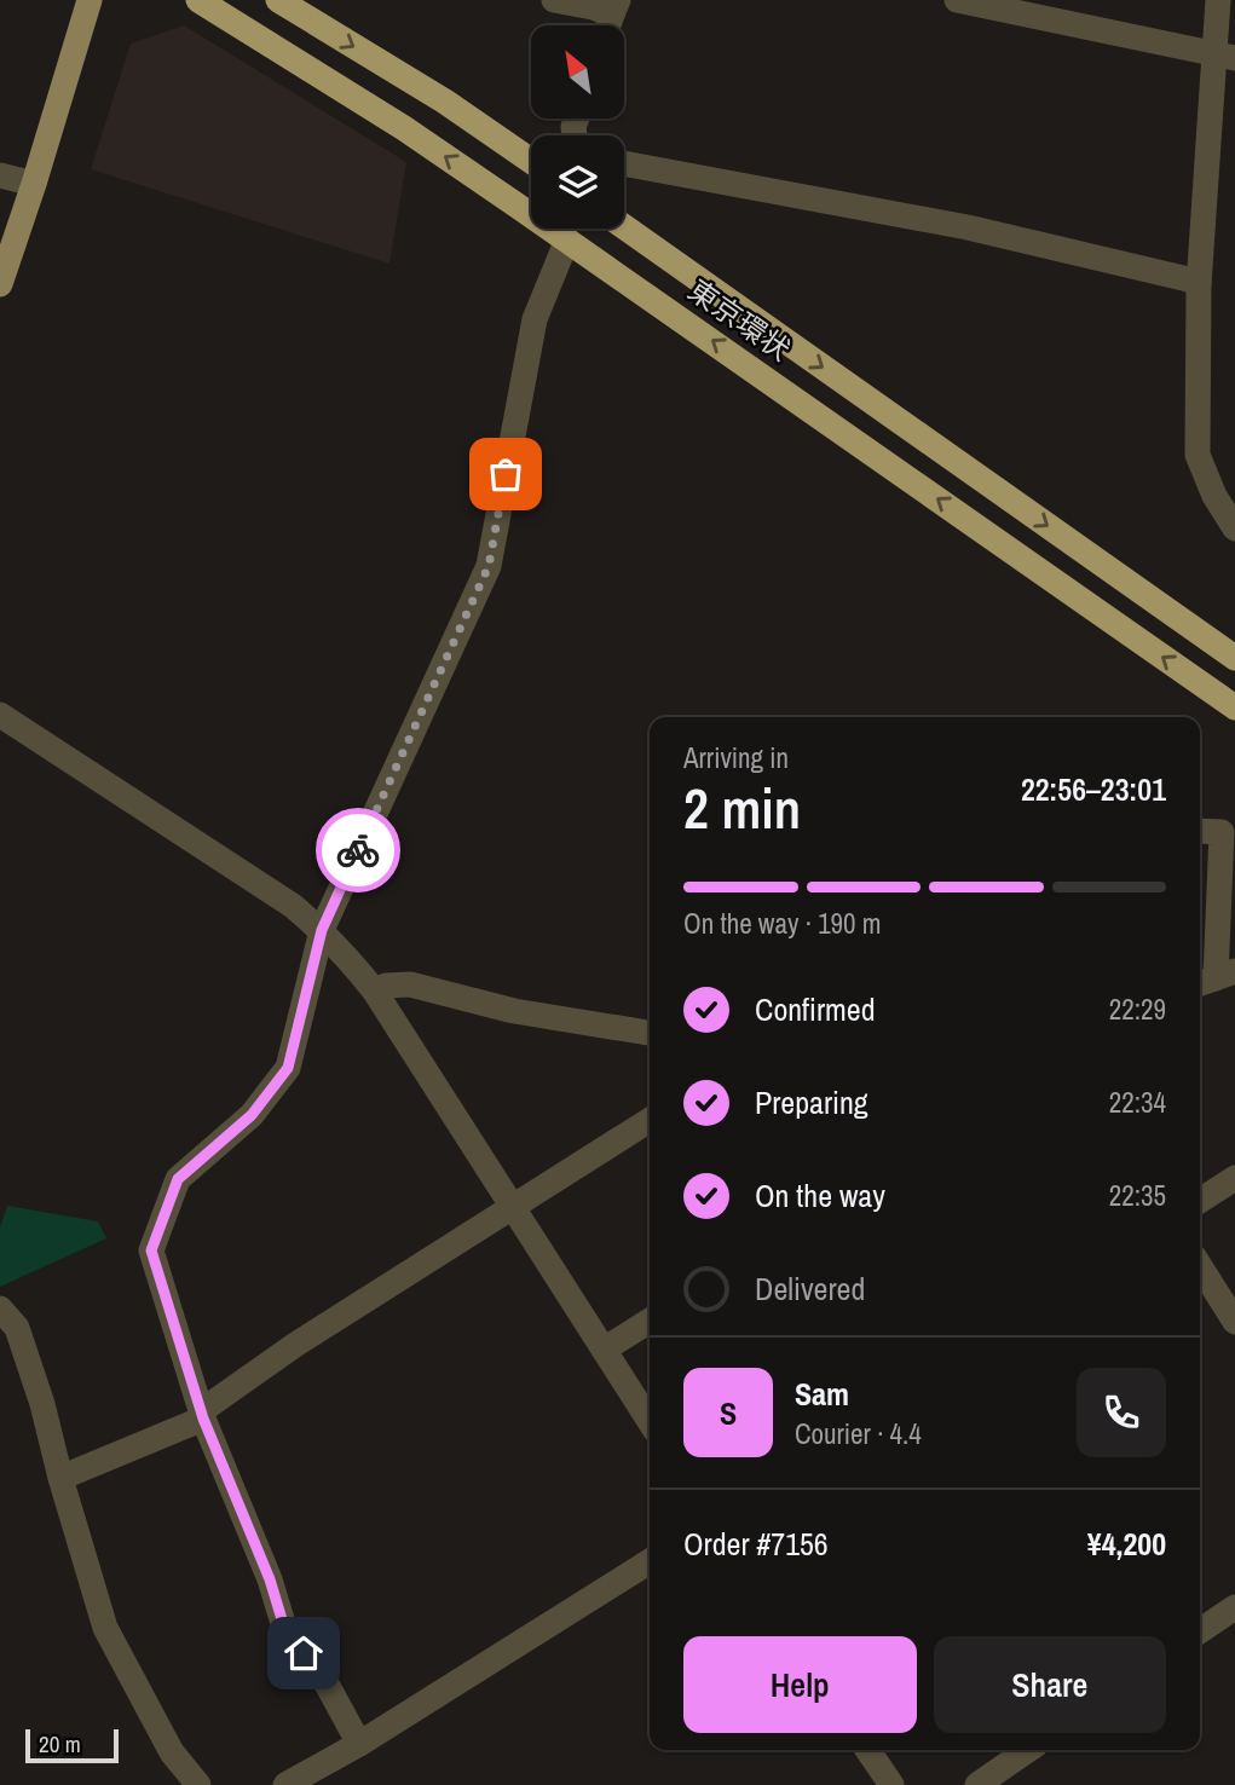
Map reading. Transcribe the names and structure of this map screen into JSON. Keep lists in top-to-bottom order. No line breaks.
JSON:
{"streets":{"highway":["東京環状"]},"scale_bar":"20 m","north":"top left","page":{"heading":["2 min","Arriving in","22:56–23:01"],"panel":["Sam","Courier · 4.4","Order #7156","¥4,200"],"bar":"On the way · 190 m","list":[["Confirmed","22:29"],["Preparing","22:34"],["On the way","22:35"],"Delivered"],"round":"S","buttons":["Help","Share"],"scale":"20 m"}}
